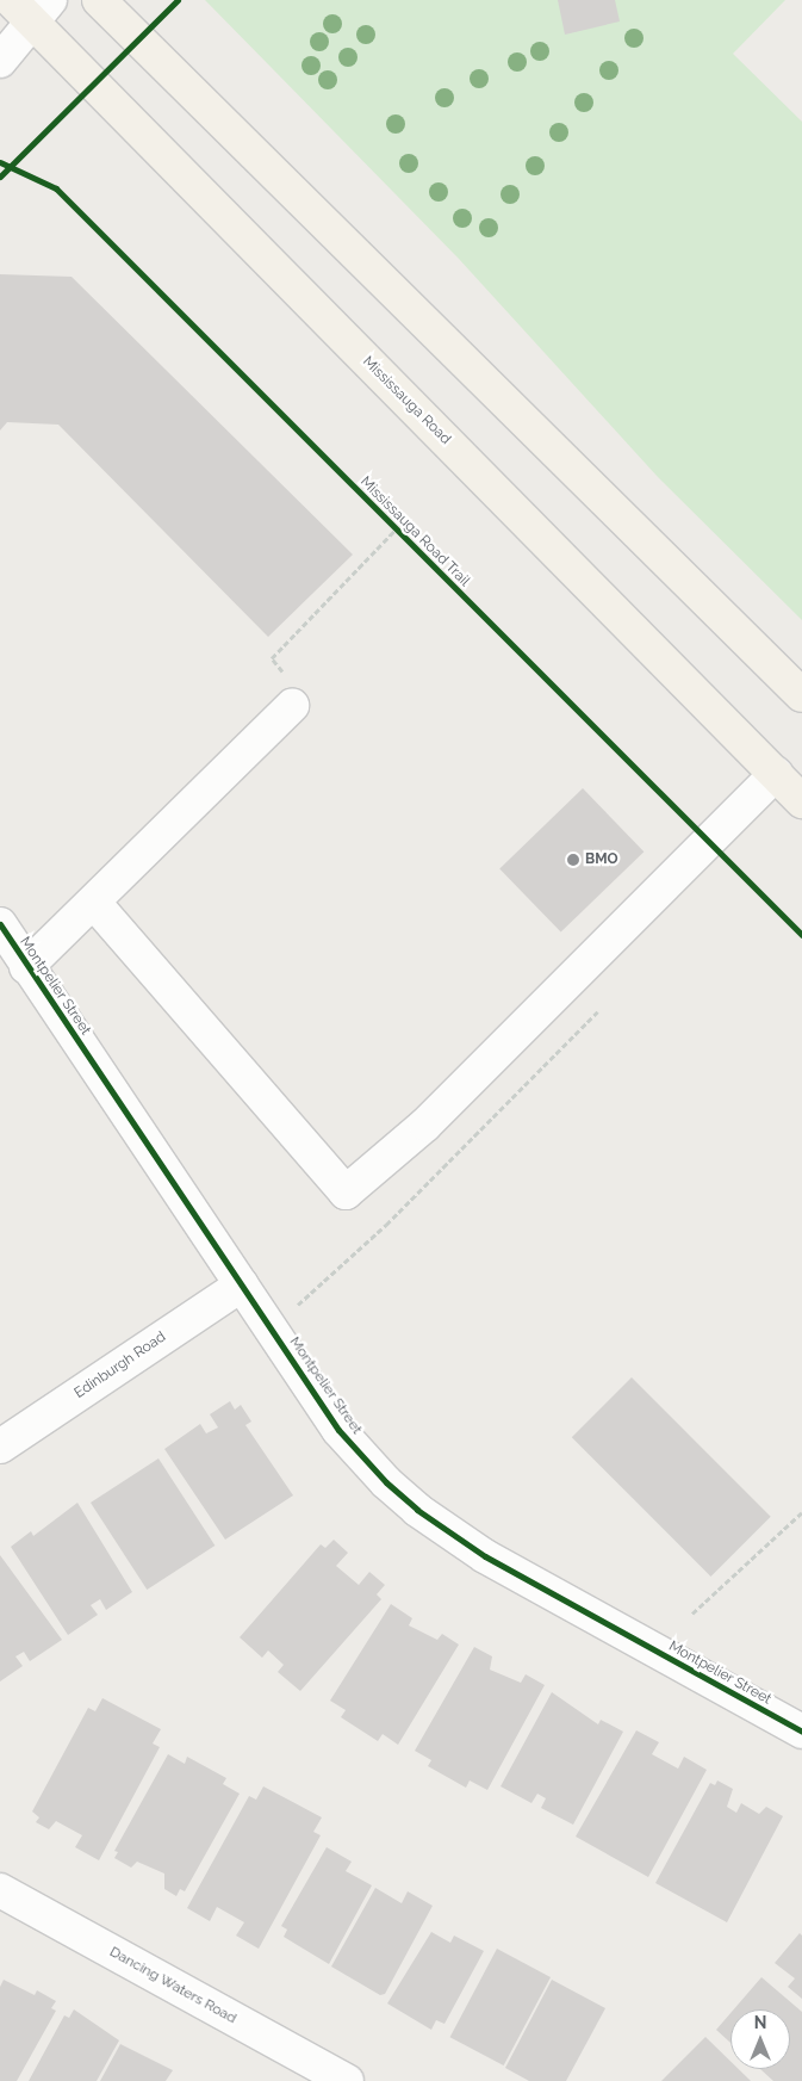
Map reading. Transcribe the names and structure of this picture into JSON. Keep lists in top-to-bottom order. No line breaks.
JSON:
{"streets":{"main road":["Mississauga Road"],"street":["Montpelier Street","Edinburgh Road","Dancing Waters Road"],"cycle path":["Mississauga Road Trail"]},"crossings":[["Montpelier Street","Edinburgh Road"]],"places":["BMO"],"north":"top"}
